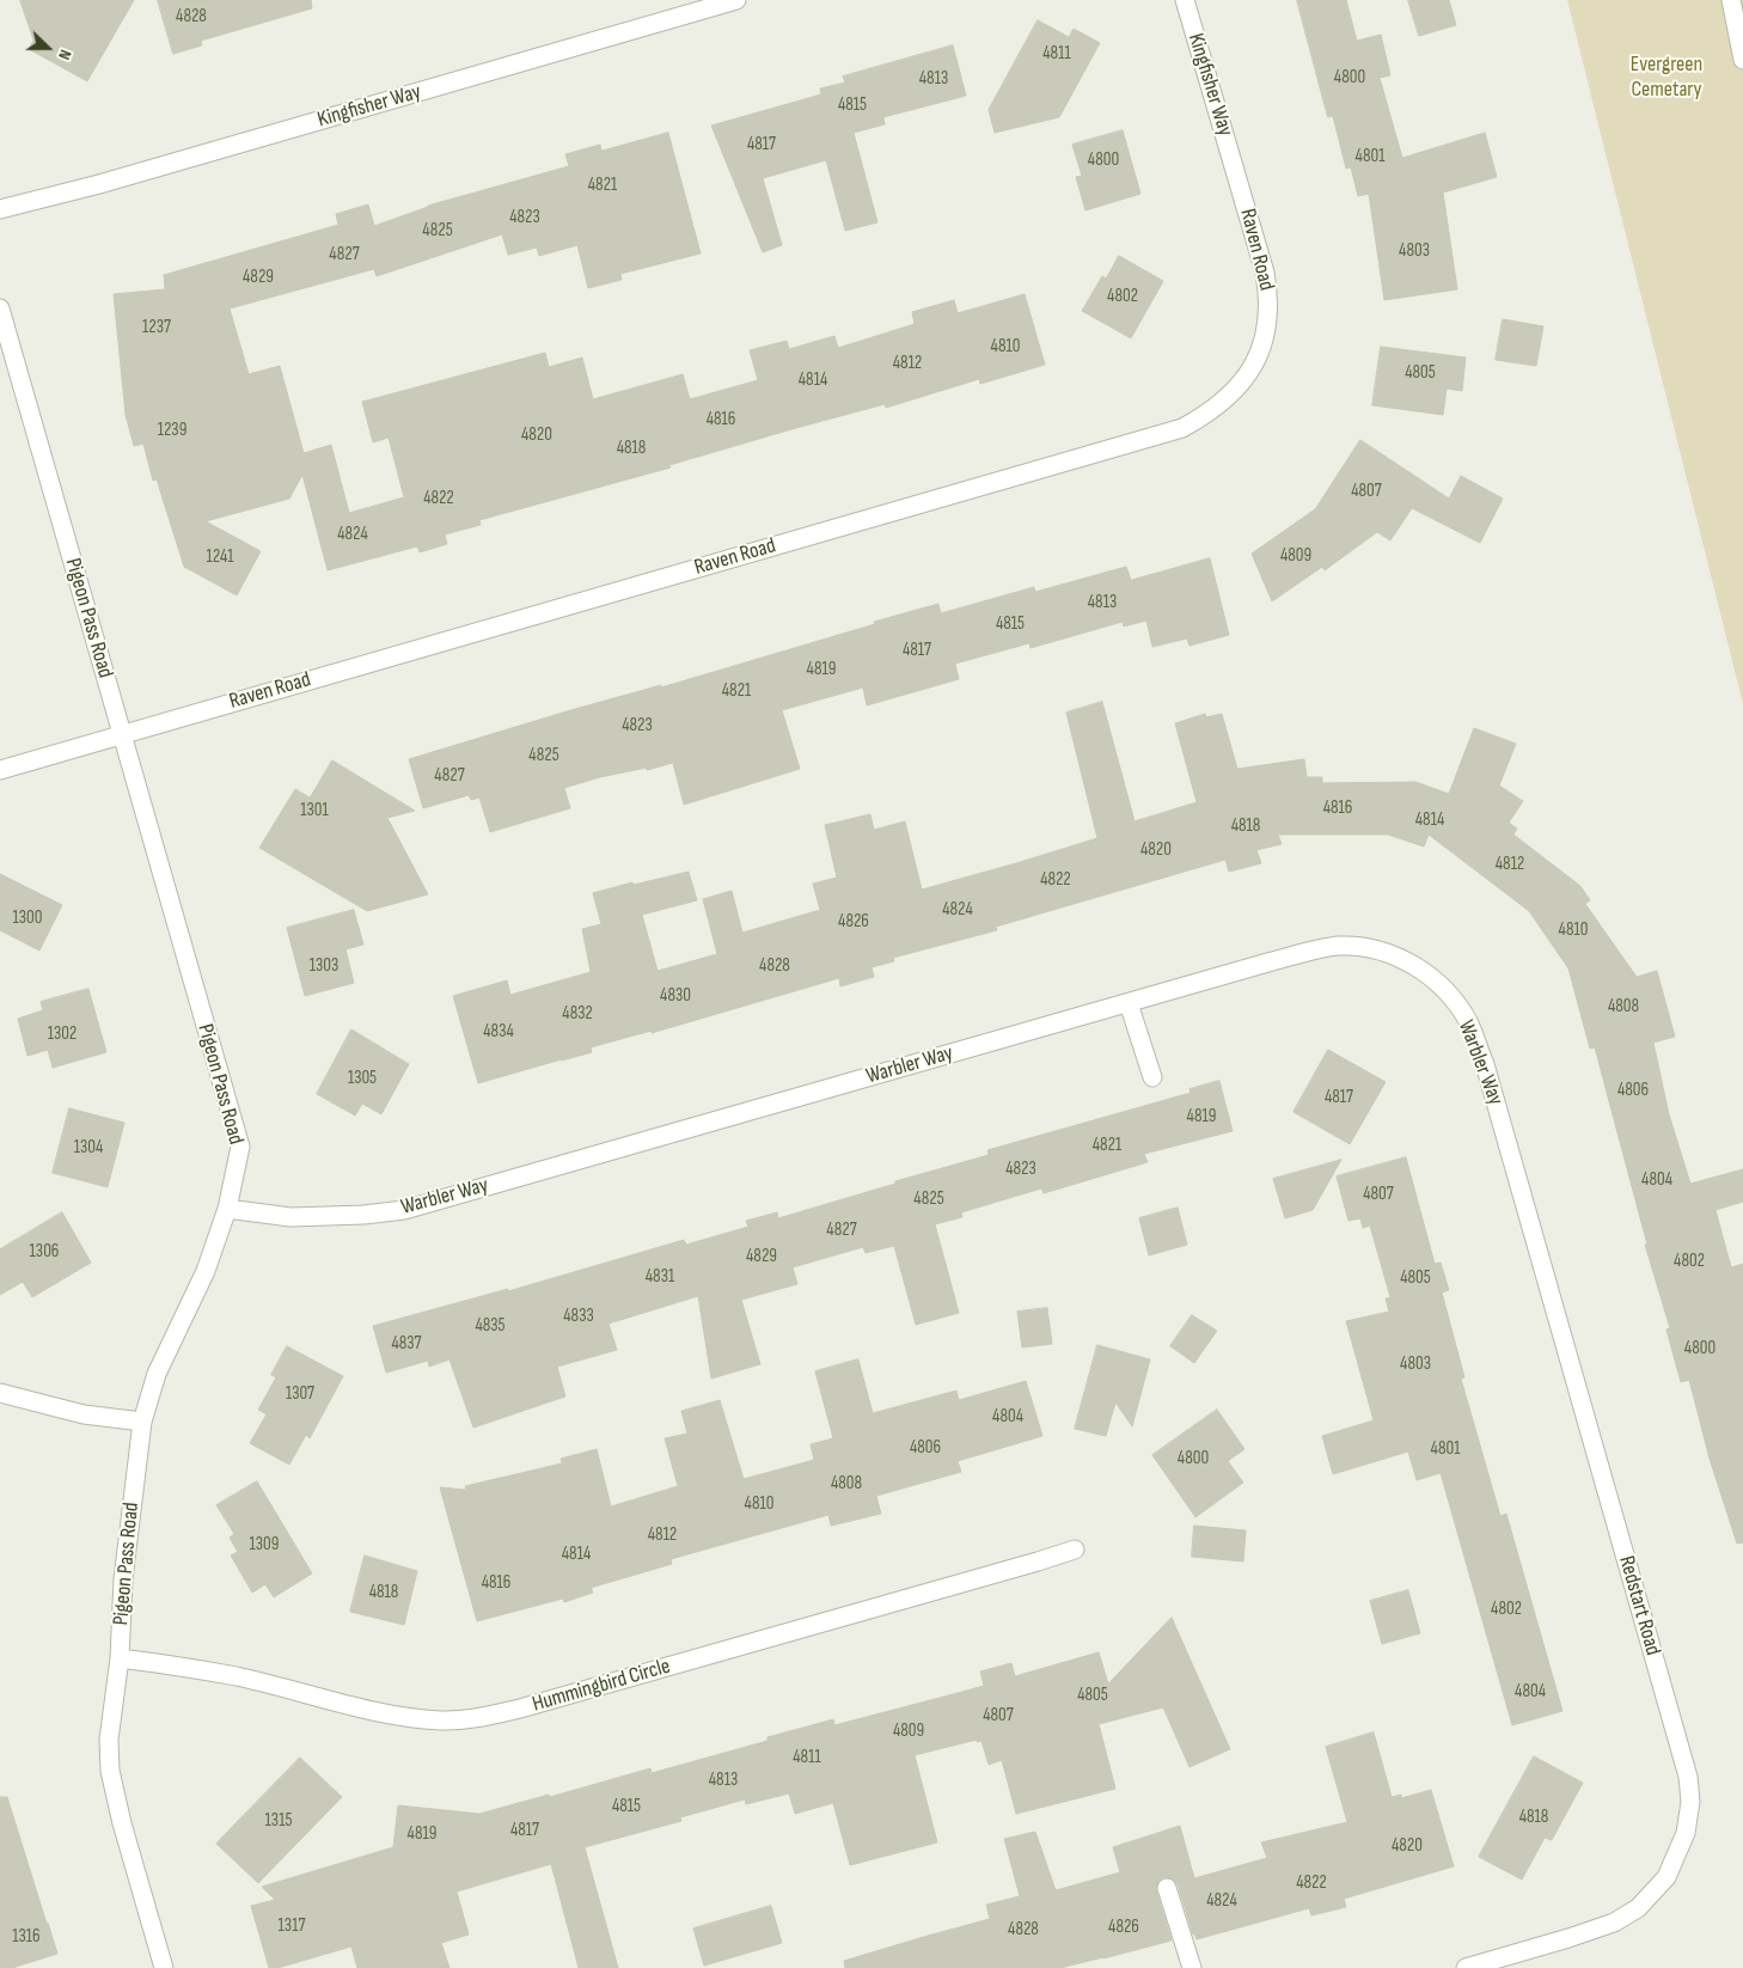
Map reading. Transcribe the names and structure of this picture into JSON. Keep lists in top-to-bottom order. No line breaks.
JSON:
{"streets":{"street":["Kingfisher Way","Raven Road","Pigeon Pass Road","Warbler Way","Redstart Road","Hummingbird Circle"]},"crossings":[["Kingfisher Way","Raven Road"],["Raven Road","Pigeon Pass Road"],["Pigeon Pass Road","Warbler Way"],["Pigeon Pass Road","Hummingbird Circle"],["Warbler Way","Redstart Road"]],"parks":["Evergreen Cemetary"],"house_numbers":["4828","4811","4800","4813","4815","4817","4801","4800","4821","4823","4825","4803","4827","4829","4802","1237","4810","4812","4805","4814","4816","1239","4820","4818","4807","4822","4824","4809","1241","4813","4815","4817","4819","4821","4823","4825","4827","4816","1301","4814","4818","4820","4812","4822","4824","1300","4826","4810","1303","4828","4830","4808","4832","4834","1302","1305","4806","4817","4819","4821","1304","4823","4804","4807","4825","4827","1306","4829","4802","4831","4805","4833","4835","4837","4800","4803","1307","4804","4806","4801","4800","4808","4810","4812","1309","4814","4816","4818","4802","4804","4805","4807","4809","4811","4813","4815","4818","1315","4817","4819","4820","4822","4824","1317","4826","4828","1316"],"north":"right"}
